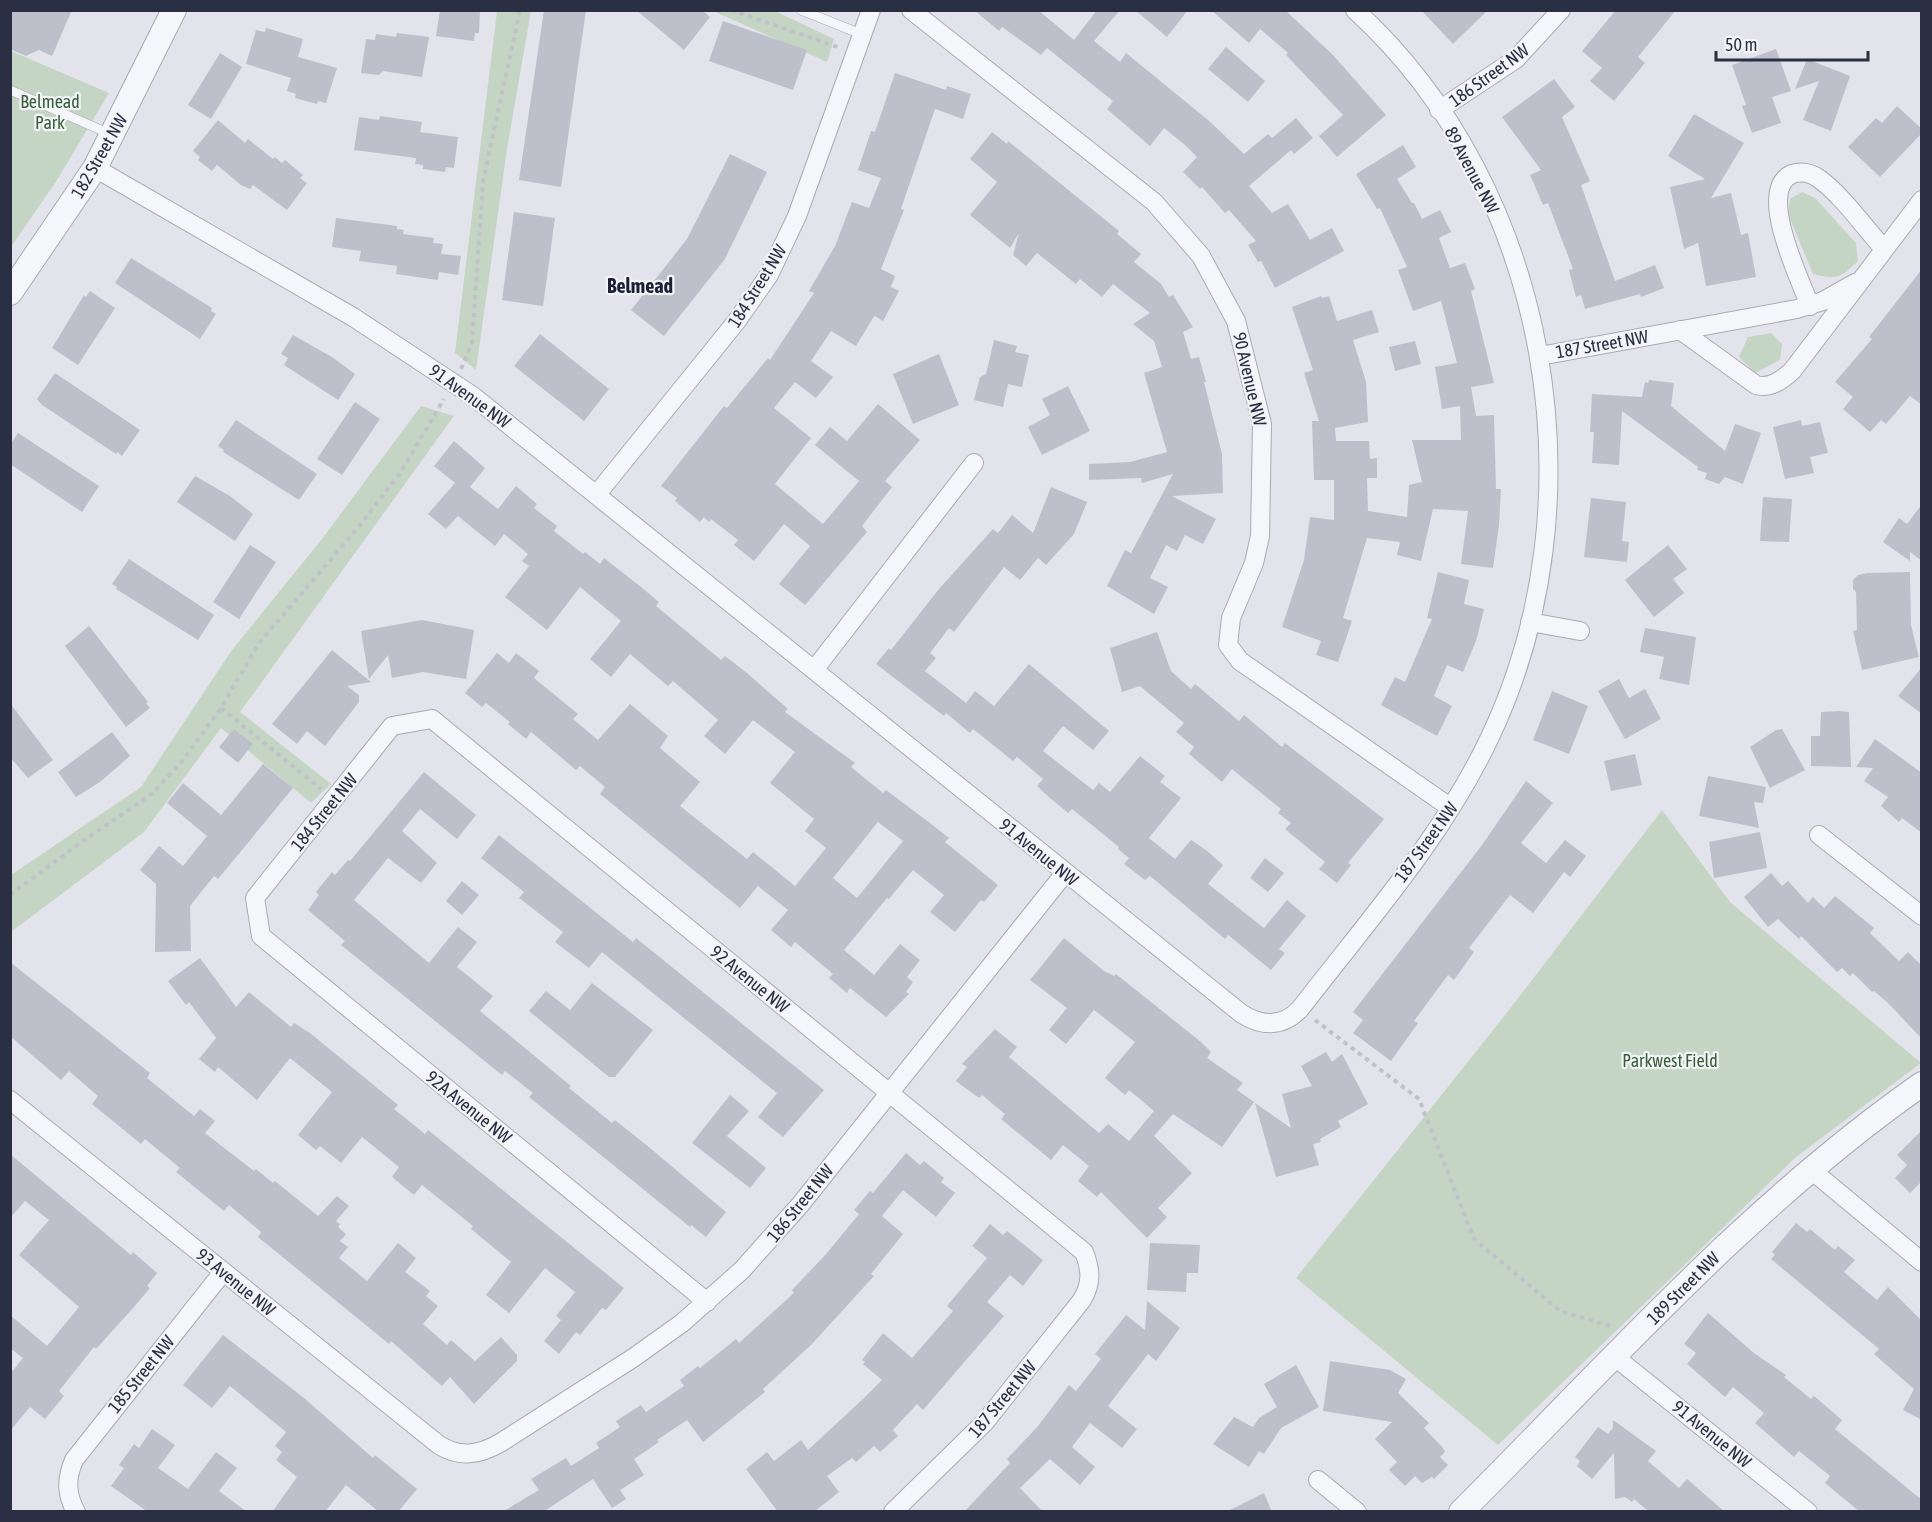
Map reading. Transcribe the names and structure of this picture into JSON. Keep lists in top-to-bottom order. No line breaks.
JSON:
{"streets":{"street":["186 Street NW","182 Street NW","89 Avenue NW","184 Street NW","187 Street NW","90 Avenue NW","91 Avenue NW","92 Avenue NW","92A Avenue NW","93 Avenue NW","189 Street NW","185 Street NW"]},"crossings":[["186 Street NW","89 Avenue NW"],["186 Street NW","91 Avenue NW"],["186 Street NW","92 Avenue NW"],["186 Street NW","92A Avenue NW"],["186 Street NW","93 Avenue NW"],["182 Street NW","91 Avenue NW"],["89 Avenue NW","187 Street NW"],["184 Street NW","91 Avenue NW"],["184 Street NW","92 Avenue NW"],["184 Street NW","92A Avenue NW"],["187 Street NW","90 Avenue NW"],["187 Street NW","91 Avenue NW"],["187 Street NW","92 Avenue NW"],["91 Avenue NW","189 Street NW"],["93 Avenue NW","185 Street NW"]],"districts":["Belmead"],"parks":["Belmead Park","Parkwest Field"],"scale_bar":"50 m"}
